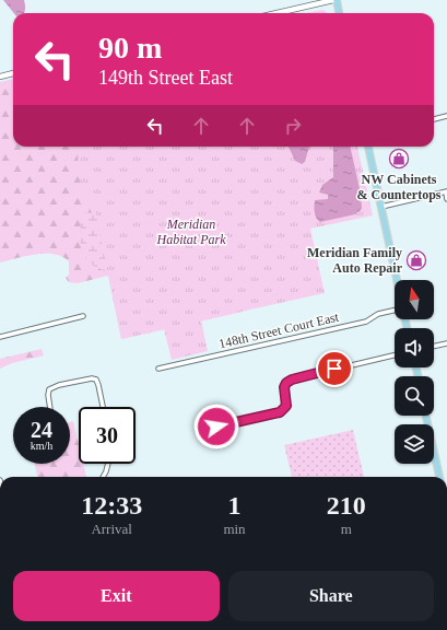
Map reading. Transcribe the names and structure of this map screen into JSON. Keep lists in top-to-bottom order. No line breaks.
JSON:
{"streets":{"street":["148th Street Court East"]},"parks":["Meridian Habitat Park"],"places":{"shop":["NW Cabinets & Countertops","Meridian Family Auto Repair"]},"north":"top","page":{"turn":["90 m","149th Street East"],"speed":"24 km/h","limit":"30","eta":["12:33","Arrival","1","min","210","m"],"buttons":["Exit","Share"]}}
